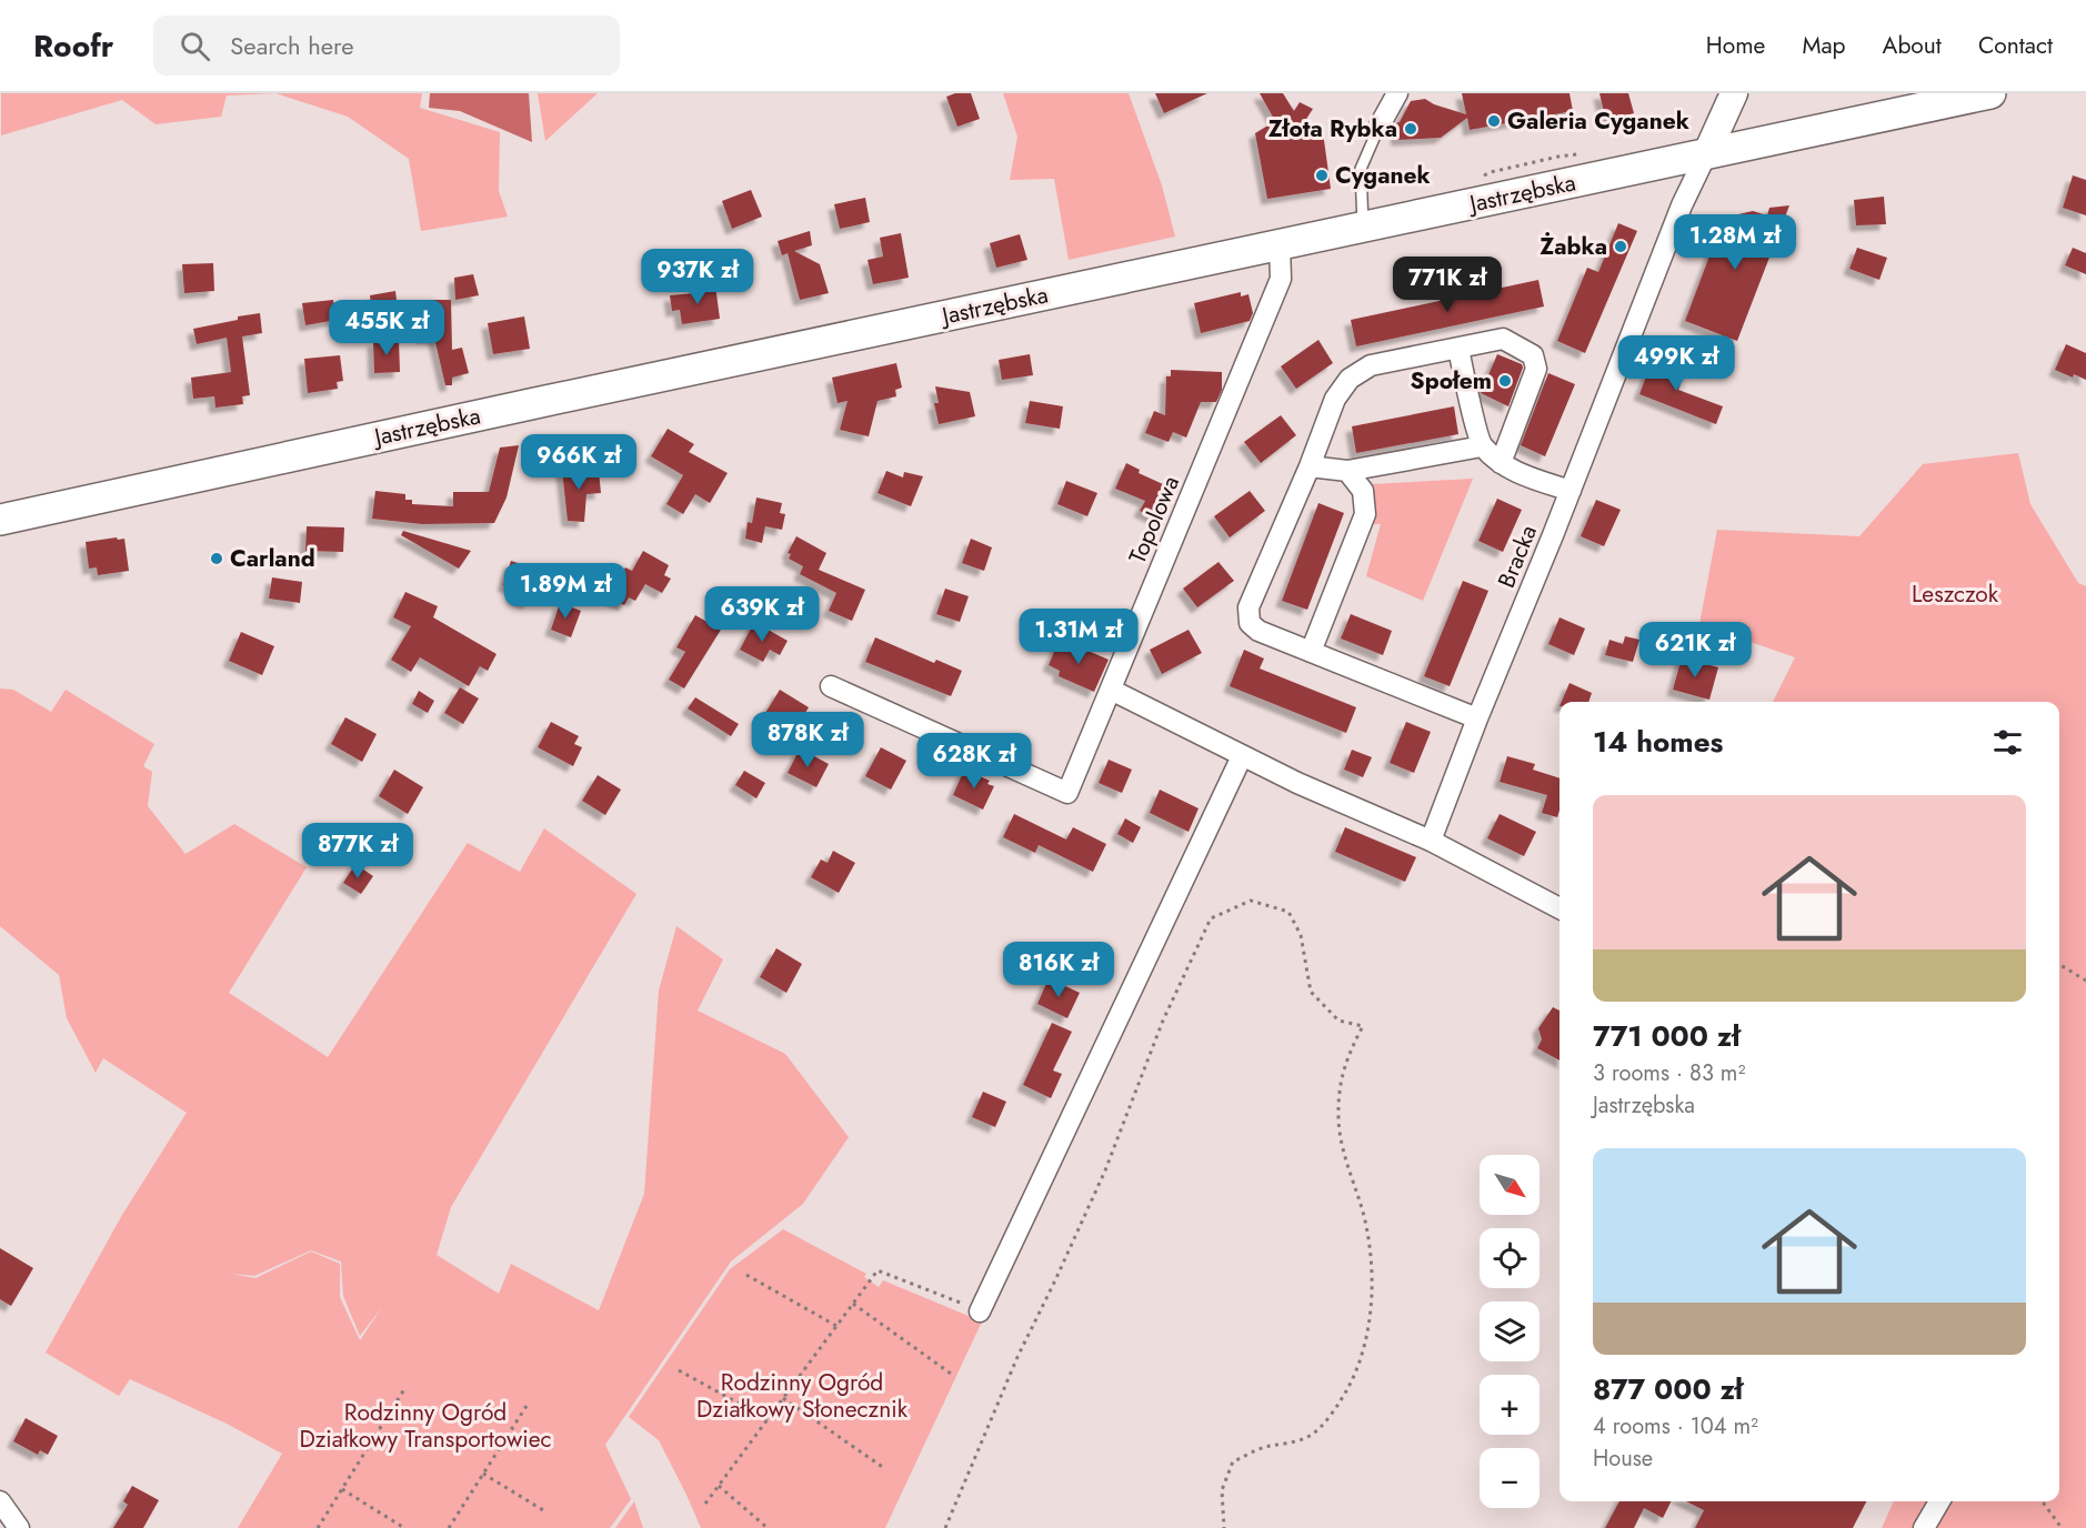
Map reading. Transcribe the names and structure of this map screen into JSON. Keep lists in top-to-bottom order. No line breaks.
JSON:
{"streets":{"main road":["Jastrzębska"],"street":["Topolowa","Bracka"]},"crossings":[["Jastrzębska","Topolowa"],["Jastrzębska","Bracka"]],"parks":["Leszczok","Rodzinny Ogród Działkowy Słonecznik","Rodzinny Ogród Działkowy Transportowiec"],"places":["Galeria Cyganek","Złota Rybka","Cyganek","Żabka","Społem","Carland"],"north":"bottom right","page":{"header":"Roofr","search":"Search here","nav":["Home","Map","About","Contact"],"price":["1.28M zł","937K zł","771K zł","455K zł","499K zł","966K zł","1.89M zł","639K zł","1.31M zł","621K zł","878K zł","628K zł","877K zł","816K zł"],"heading":"14 homes","list":[{"name":"771 000 zł","note":"3 rooms · 83 m² · Jastrzębska"},{"name":"877 000 zł","note":"4 rooms · 104 m² · House"}],"map_buttons":["+","−"]}}
